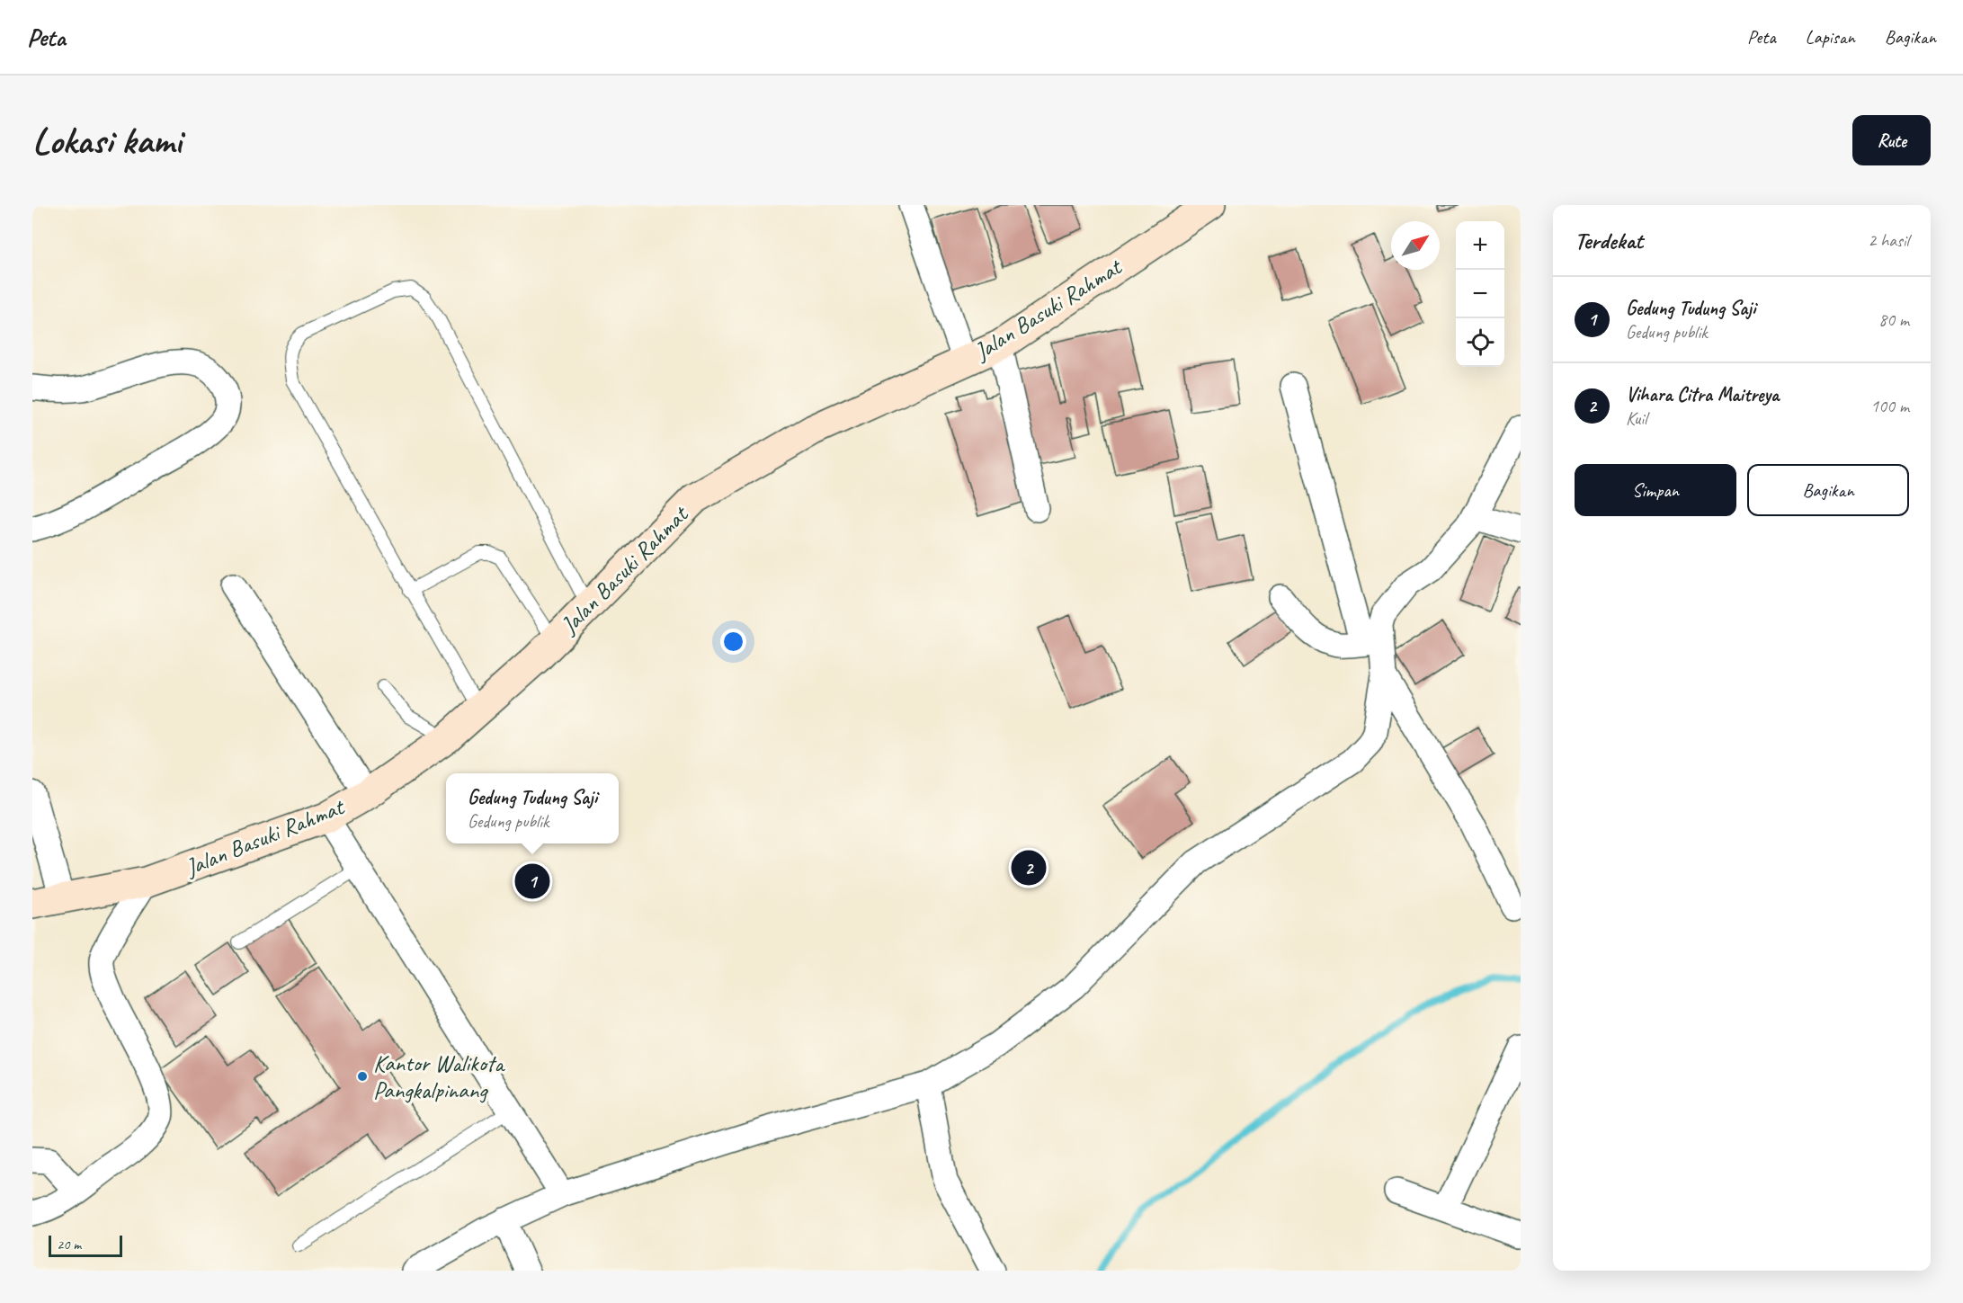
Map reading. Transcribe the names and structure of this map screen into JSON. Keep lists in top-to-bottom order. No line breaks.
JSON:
{"streets":{"street":["Jalan Basuki Rahmat"]},"places":["Kantor Walikota Pangkalpinang"],"scale_bar":"20 m","north":"top right","page":{"header":"Peta","nav":["Peta","Lapisan","Bagikan"],"buttons":["Rute",["Simpan","Bagikan"]],"title":"Lokasi kami","heading":["Terdekat","2 hasil"],"map_buttons":["+","−"],"list":[{"mark":"1","name":"Gedung Tudung Saji","note":"Gedung publik","value":"80 m"},{"mark":"2","name":"Vihara Citra Maitreya","note":"Kuil","value":"100 m"}],"popup":["Gedung Tudung Saji","Gedung publik"],"pins":["2","1"],"scale":"20 m"}}
